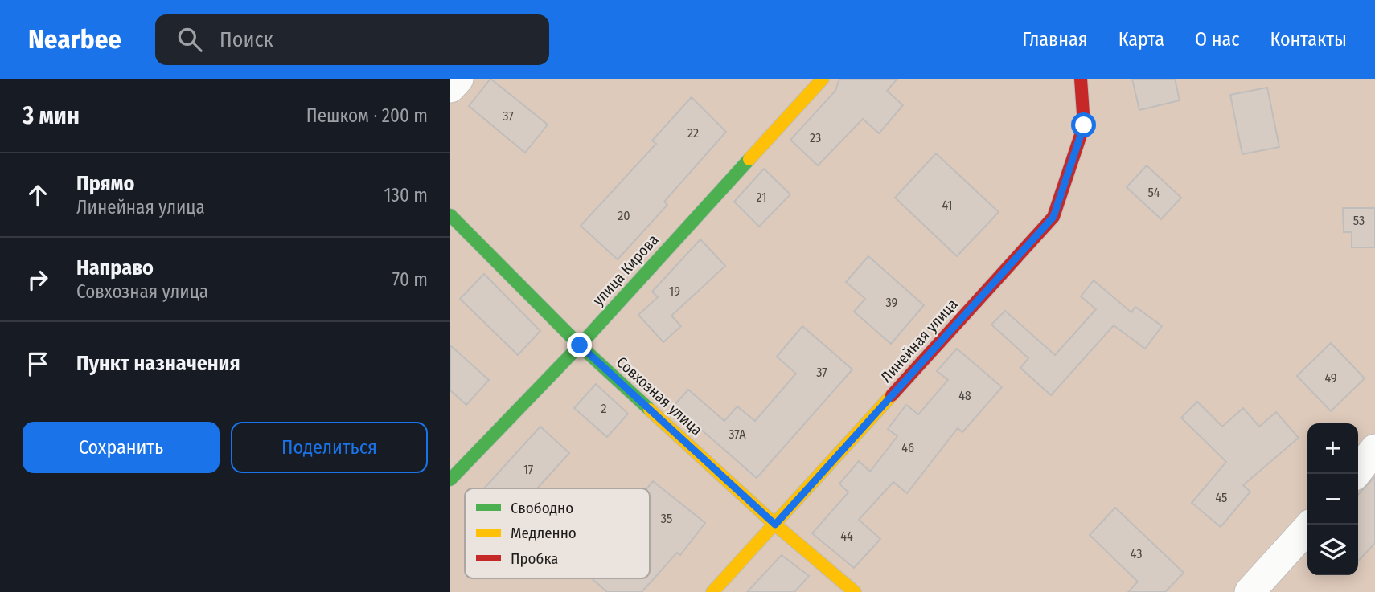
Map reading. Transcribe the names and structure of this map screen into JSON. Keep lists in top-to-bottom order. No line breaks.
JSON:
{"streets":{"street":["улица Кирова","Линейная улица","Совхозная улица"]},"crossings":[["улица Кирова","Совхозная улица"],["Линейная улица","Совхозная улица"]],"house_numbers":["37","22","23","54","21","41","20","53","19","39","37","49","48","2","37А","46","17","45","35","44","43"],"legend":["Свободно","Медленно","Пробка"],"page":{"header":"Nearbee","search":"Поиск","nav":["Главная","Карта","О нас","Контакты"],"heading":["3 мин","Пешком · 200 m"],"list":[["Прямо","Линейная улица","130 m"],["Направо","Совхозная улица","70 m"],"Пункт назначения"],"buttons":["Сохранить","Поделиться"],"map_buttons":["+","−"]}}
